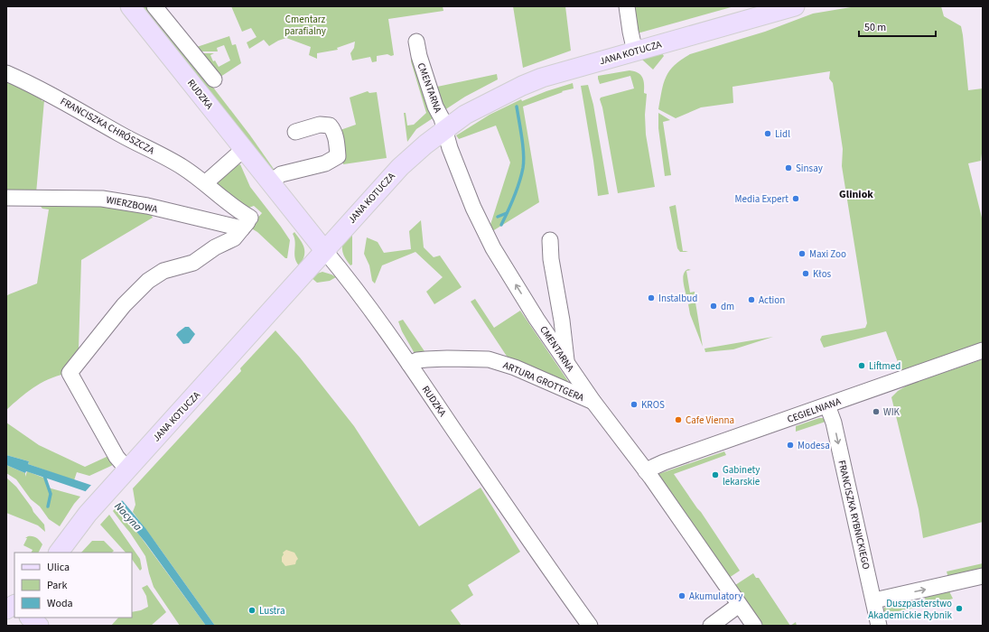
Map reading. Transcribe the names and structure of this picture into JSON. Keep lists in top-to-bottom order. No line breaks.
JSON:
{"streets":{"main road":["JANA KOTUCZA","RUDZKA"],"street":["CMENTARNA","FRANCISZKA CHRÓSZCZA","WIERZBOWA","ARTURA GROTTGERA","CEGIELNIANA","FRANCISZKA RYBNICKIEGO"]},"crossings":[["JANA KOTUCZA","CMENTARNA"],["JANA KOTUCZA","RUDZKA"],["CMENTARNA","ARTURA GROTTGERA"],["CMENTARNA","CEGIELNIANA"],["RUDZKA","ARTURA GROTTGERA"],["CEGIELNIANA","FRANCISZKA RYBNICKIEGO"]],"one_way":["FRANCISZKA RYBNICKIEGO"],"districts":["Gliniok"],"water":["Nacyna"],"parks":["Cmentarz parafialny"],"places":["Lidl","Sinsay","Media Expert","Maxi Zoo","Kłos","Instalbud","Action","dm","Liftmed","KROS","WIK","Cafe Vienna","Modesa","Gabinety lekarskie","Akumulatory","Duszpasterstwo Akademickie Rybnik","Lustra"],"legend":["Ulica","Park","Woda"],"scale_bar":"50 m"}
